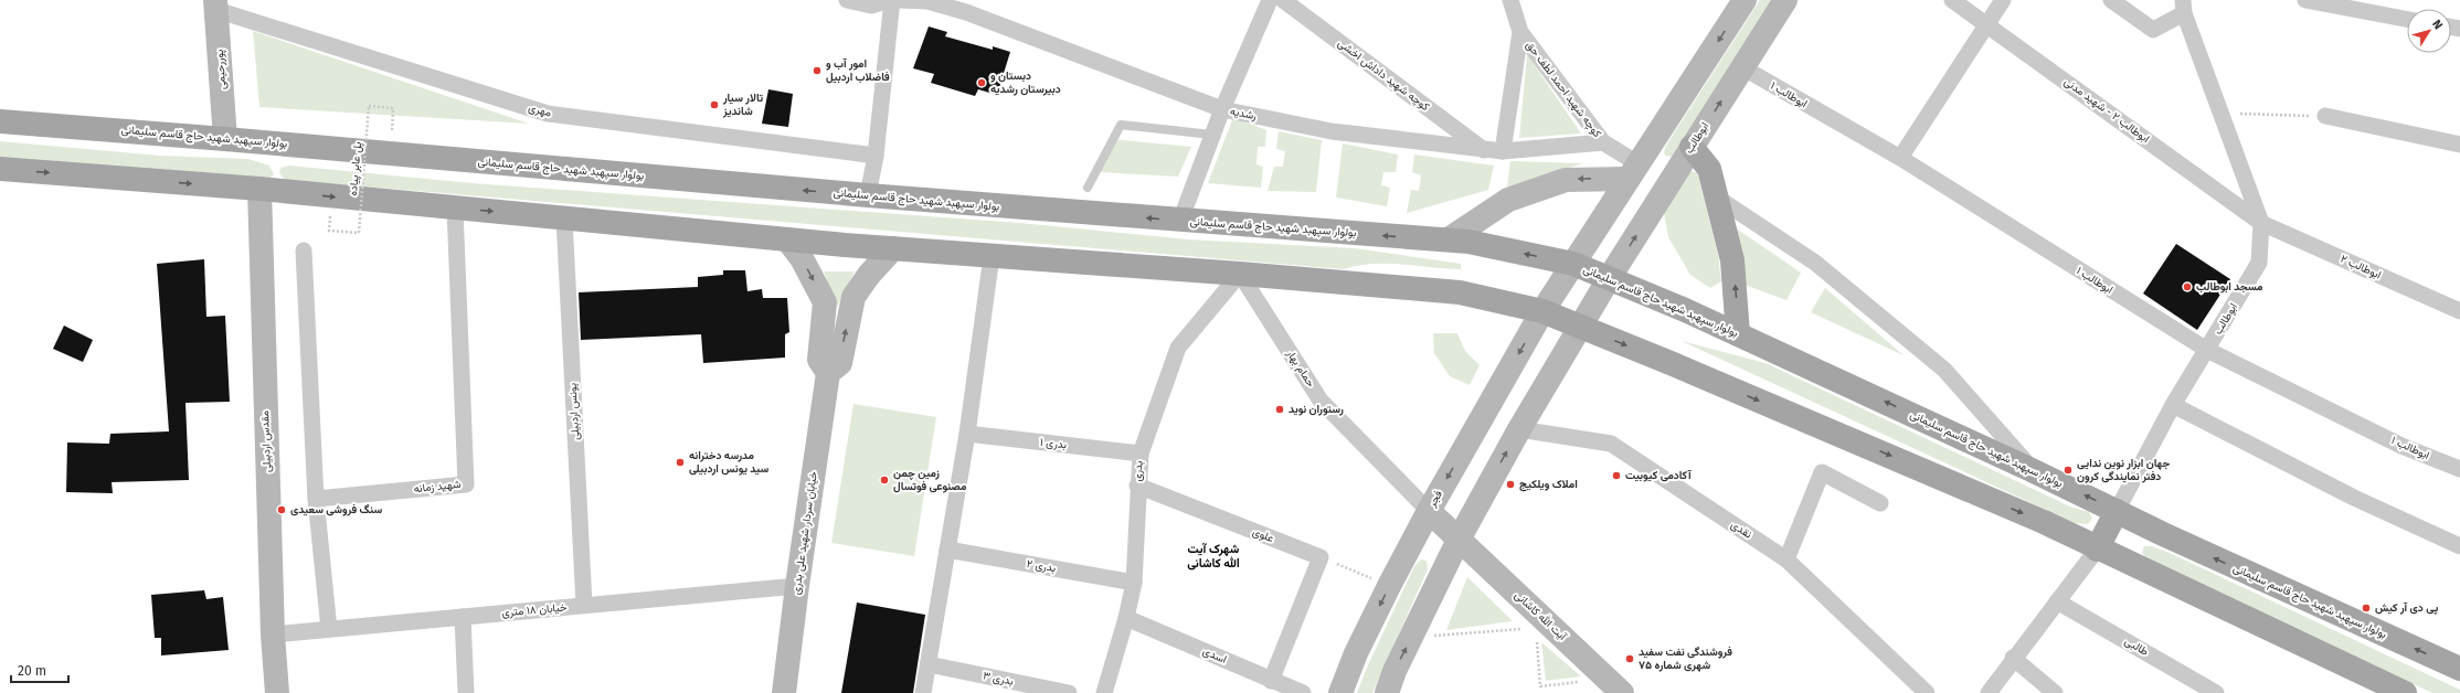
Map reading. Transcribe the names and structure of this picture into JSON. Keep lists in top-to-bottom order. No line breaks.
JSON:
{"streets":{"main road":["پوررحیمی","بولوار سپهبد شهید حاج قاسم سلیمانی","ابوطالب","مقدس اردبیلی","فجر","خیابان سردار شهید علی بدری","آیت الله کاشانی"],"street":["کوچه شهید داداش اخشی","کوچه شهید احمد لطف حق","ابوطالب ۱","مهری","ابوطالب ۲ - شهید مدنی","رشدیه","ابوطالب ۲","حمام بهار","یونس اردبیلی","بدری ۱","بدری","شهید زمانه","نقدی","علوی","بدری ۲","خیابان ۱۸ متری","طالبی","اسدی","بدری ۳"],"path":["پل عابر پیاده"]},"crossings":[["پوررحیمی","مهری"],["پوررحیمی","بولوار سپهبد شهید حاج قاسم سلیمانی"],["کوچه شهید داداش اخشی","رشدیه"],["کوچه شهید احمد لطف حق","رشدیه"],["ابوطالب ۱","ابوطالب"],["ابوطالب ۲ - شهید مدنی","ابوطالب"],["ابوطالب ۲ - شهید مدنی","ابوطالب ۲"],["بولوار سپهبد شهید حاج قاسم سلیمانی","ابوطالب"],["بولوار سپهبد شهید حاج قاسم سلیمانی","فجر"],["ابوطالب","ابوطالب ۲"],["حمام بهار","بدری"],["حمام بهار","فجر"],["حمام بهار","آیت الله کاشانی"],["یونس اردبیلی","خیابان ۱۸ متری"],["مقدس اردبیلی","خیابان ۱۸ متری"],["بدری ۱","بدری"],["بدری","علوی"],["بدری","بدری ۲"],["بدری","اسدی"],["فجر","آیت الله کاشانی"],["خیابان سردار شهید علی بدری","خیابان ۱۸ متری"]],"districts":["شهرک آیت الله کاشانی"],"places":["امور آب و فاضلاب اردبیل","دبستان و دبیرستان رشدیه","تالار سیار شاندیز","مسجد ابوطالب","رستوران نوید","مدرسه دخترانه سید یونس اردبیلی","جهان ابزار نوین ندایی دفتر نمایندگی کرون","آکادمی کیوبیت","زمین چمن مصنوعی فوتسال","املاک ویلکیج","سنگ فروشی سعیدی","پی دی آر کیش","فروشندگی نفت سفید شهری شماره ۷۵"],"scale_bar":"20 m","north":"top right"}
